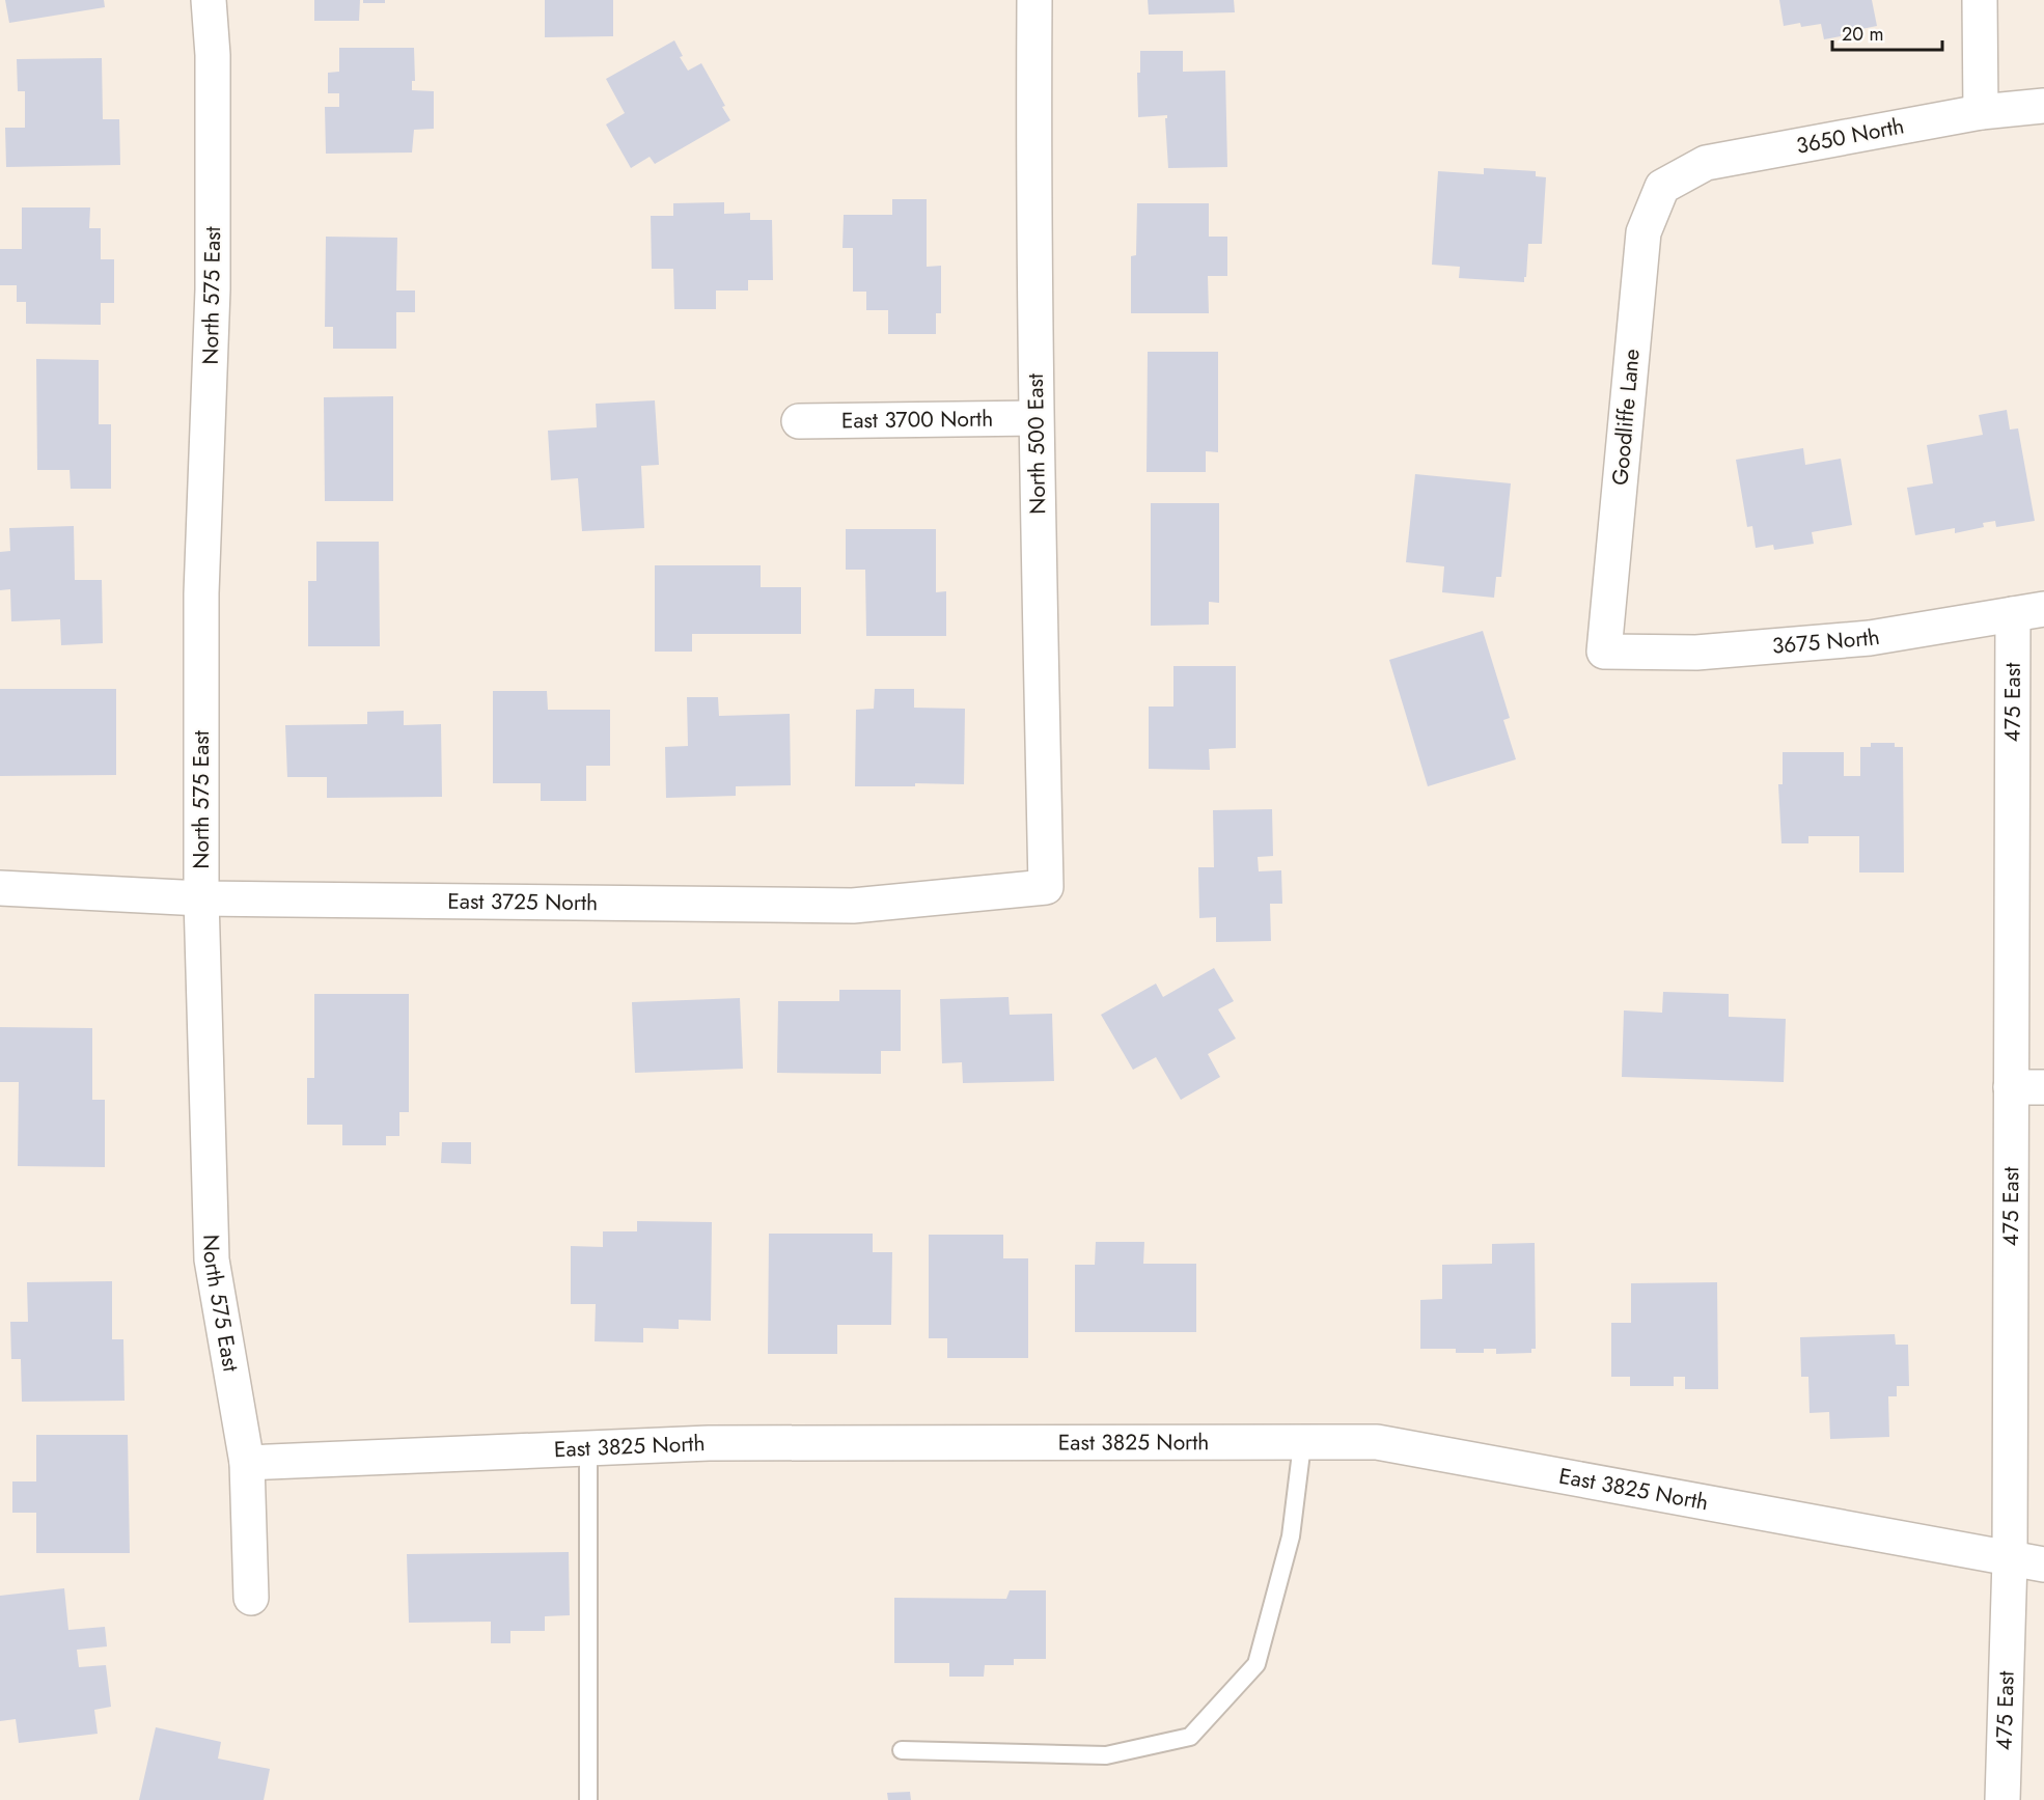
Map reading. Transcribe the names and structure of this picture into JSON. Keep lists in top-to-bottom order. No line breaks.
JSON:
{"streets":{"street":["3650 North","North 575 East","Goodliffe Lane","East 3700 North","North 500 East","3675 North","475 East","East 3725 North","East 3825 North"]},"crossings":[["3650 North","Goodliffe Lane"],["North 575 East","East 3725 North"],["North 575 East","East 3825 North"],["Goodliffe Lane","3675 North"],["East 3700 North","North 500 East"],["North 500 East","East 3725 North"],["3675 North","475 East"],["475 East","East 3825 North"]],"scale_bar":"20 m"}
